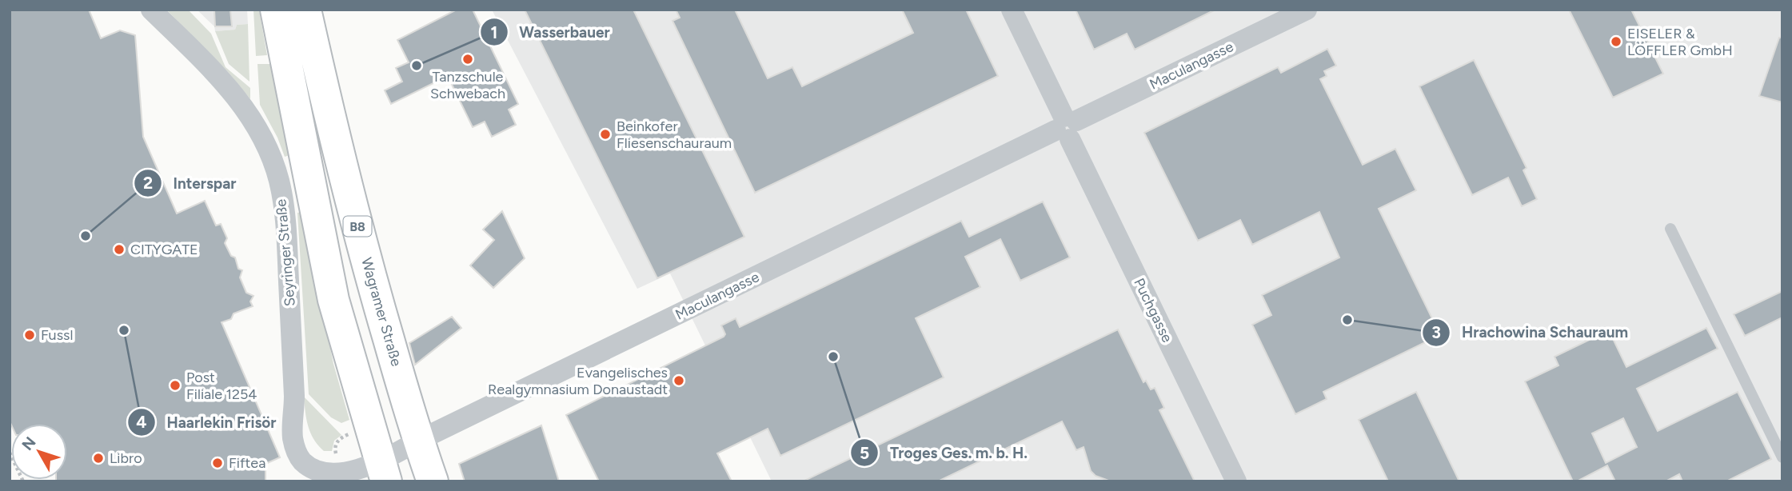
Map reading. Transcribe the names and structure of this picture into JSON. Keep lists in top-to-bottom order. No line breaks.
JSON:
{"streets":{"main road":["B8","Wagramer Straße"],"street":["Maculangasse","Seyringer Straße","Puchgasse"]},"crossings":[["Maculangasse","Seyringer Straße"],["Maculangasse","Puchgasse"],["Maculangasse","Wagramer Straße"]],"places":["EISELER & LÖFFLER GmbH","Tanzschule Schwebach","Wasserbauer","Beinkofer Fliesenschauraum","Interspar","CITYGATE","Hrachowina Schauraum","Haarlekin Frisör","Fussl","Troges Ges. m. b. H.","Evangelisches Realgymnasium Donaustadt","Post Filiale 1254","Libro","Fiftea"],"north":"top left"}
